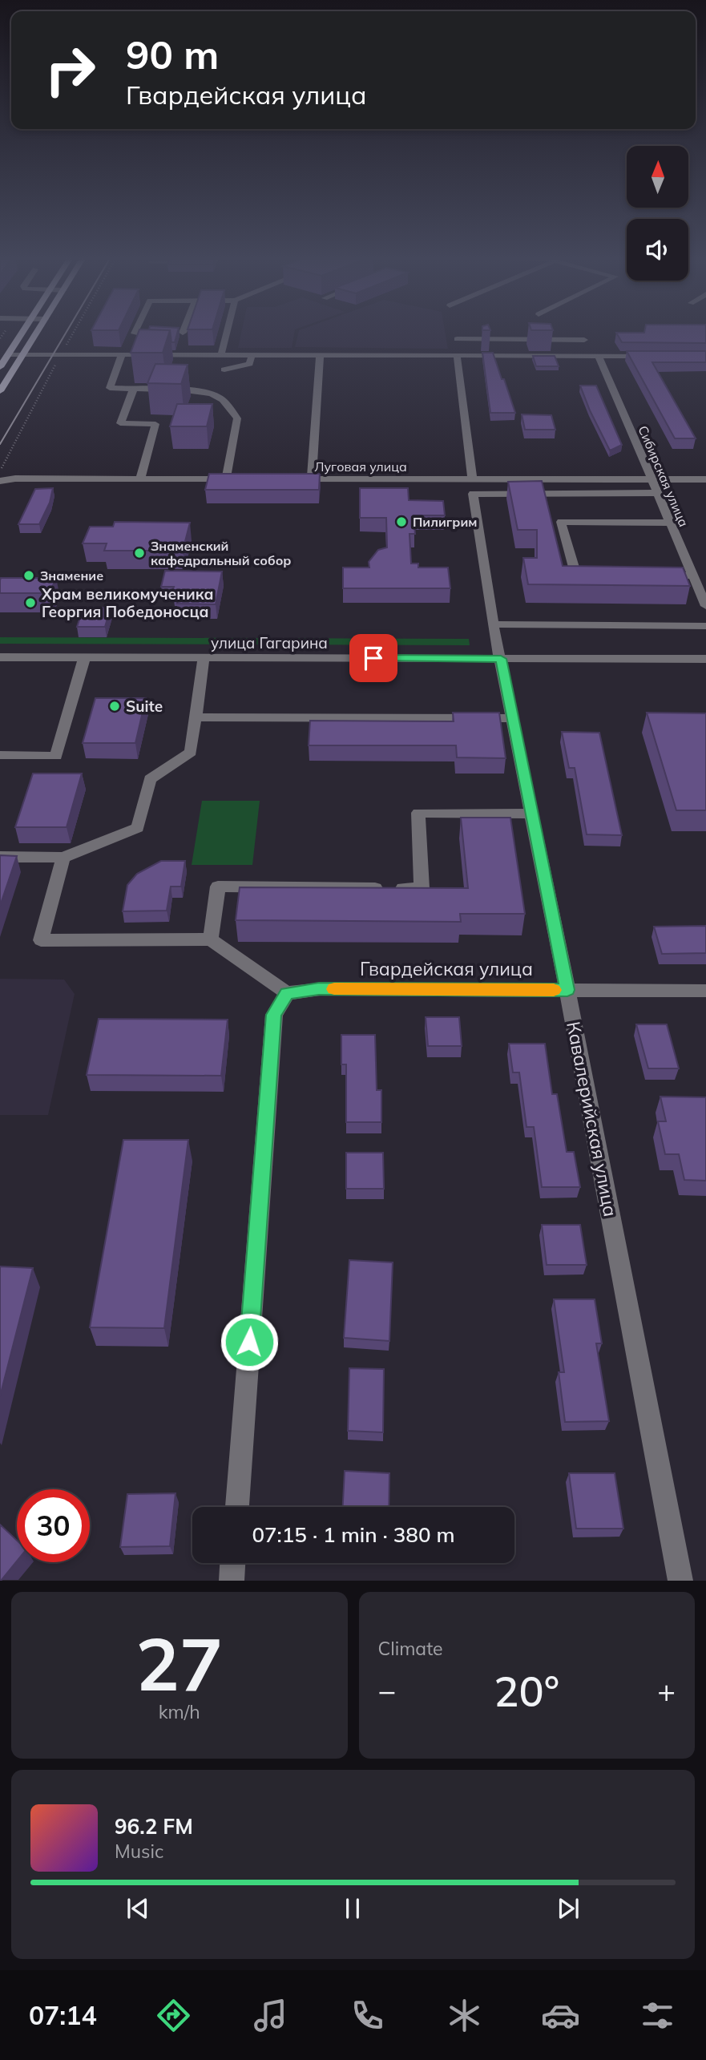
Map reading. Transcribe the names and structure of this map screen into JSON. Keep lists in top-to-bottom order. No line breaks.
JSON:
{"streets":{"street":["Луговая улица","Сибирская улица","улица Гагарина","Гвардейская улица","Кавалерийская улица"]},"crossings":[["Луговая улица","Сибирская улица"],["Сибирская улица","Кавалерийская улица"],["улица Гагарина","Кавалерийская улица"],["Гвардейская улица","Кавалерийская улица"]],"places":["Пилигрим","Знаменский кафедральный собор","Знамение","Храм великомученика Георгия Победоносца","Suite"],"north":"top","page":{"turn":["90 m","Гвардейская улица"],"limit":"30","trip":"07:15 · 1 min · 380 m","tile":[["27","km/h"],"Climate"],"heat":["−","20°","+"],"song":["96.2 FM","Music"],"tabs":"07:14"}}
